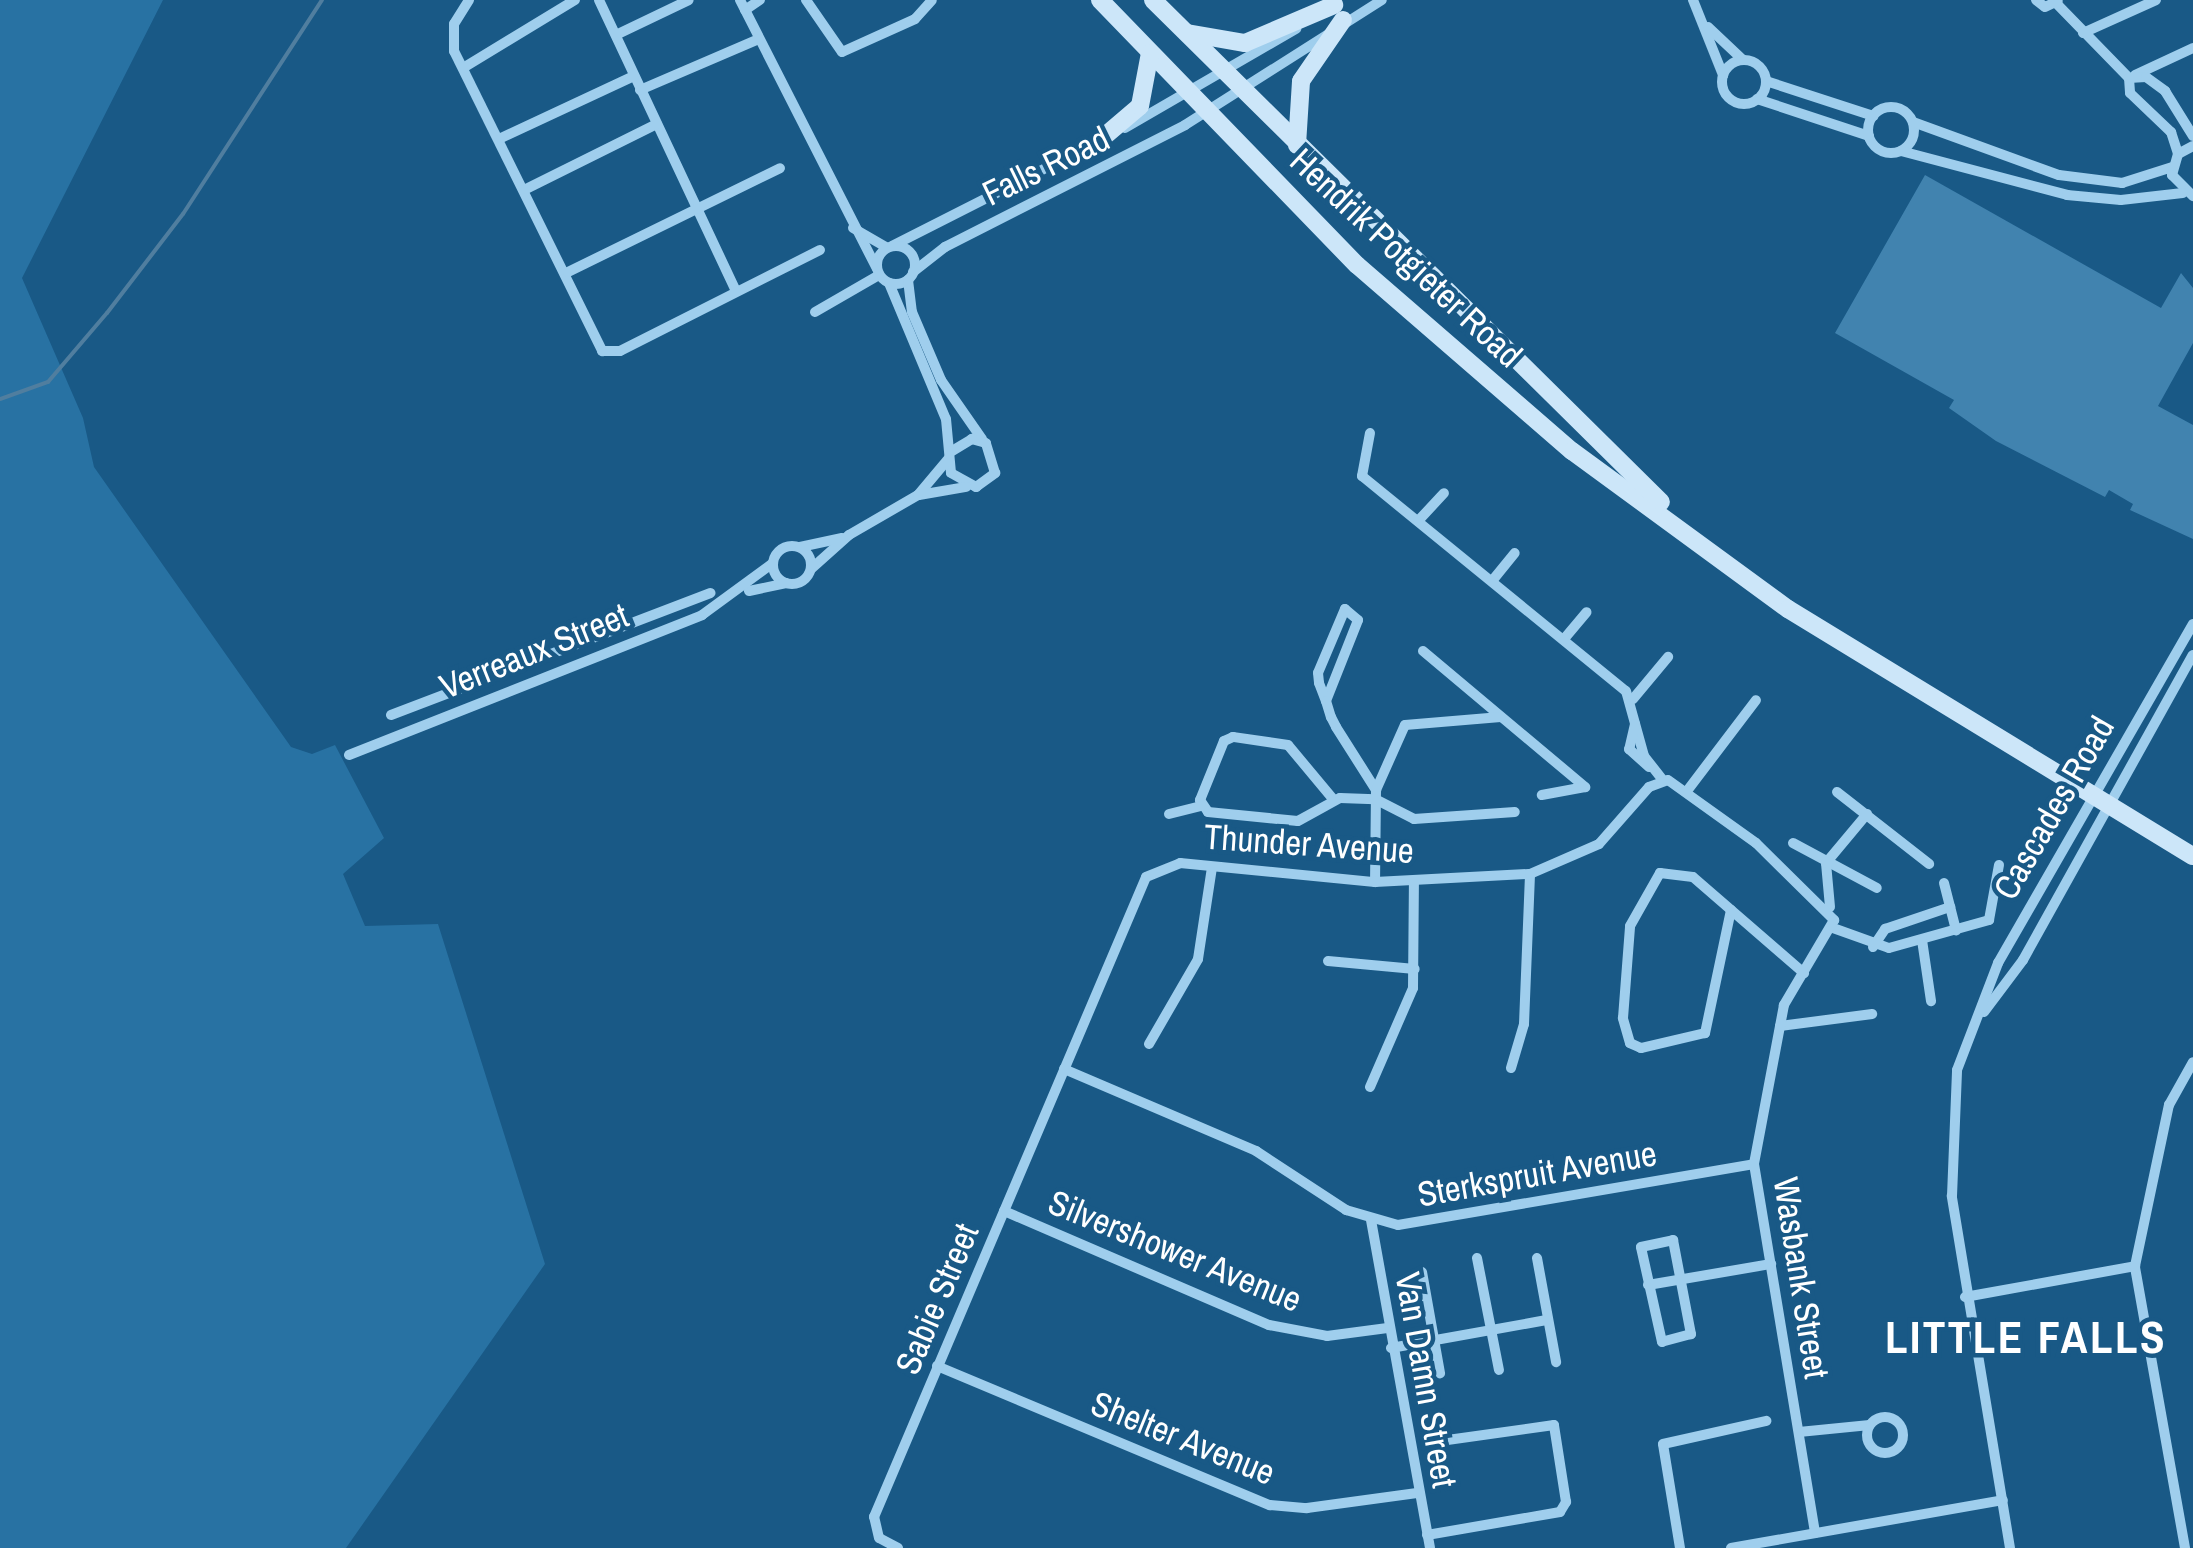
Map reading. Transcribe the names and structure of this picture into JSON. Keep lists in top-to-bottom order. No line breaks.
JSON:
{"streets":{"main road":["Hendrik Potgieter Road"],"street":["Falls Road","Verreaux Street","Cascades Road","Thunder Avenue","Sterkspruit Avenue","Silvershower Avenue","Wasbank Street","Sabie Street","Van Damn Street","Shelter Avenue"]},"crossings":[["Falls Road","Hendrik Potgieter Road"],["Hendrik Potgieter Road","Cascades Road"],["Thunder Avenue","Sterkspruit Avenue"],["Thunder Avenue","Sabie Street"],["Sterkspruit Avenue","Wasbank Street"],["Sterkspruit Avenue","Sabie Street"],["Sterkspruit Avenue","Van Damn Street"],["Silvershower Avenue","Sabie Street"],["Silvershower Avenue","Van Damn Street"],["Sabie Street","Shelter Avenue"],["Van Damn Street","Shelter Avenue"]],"districts":["LITTLE FALLS"]}
